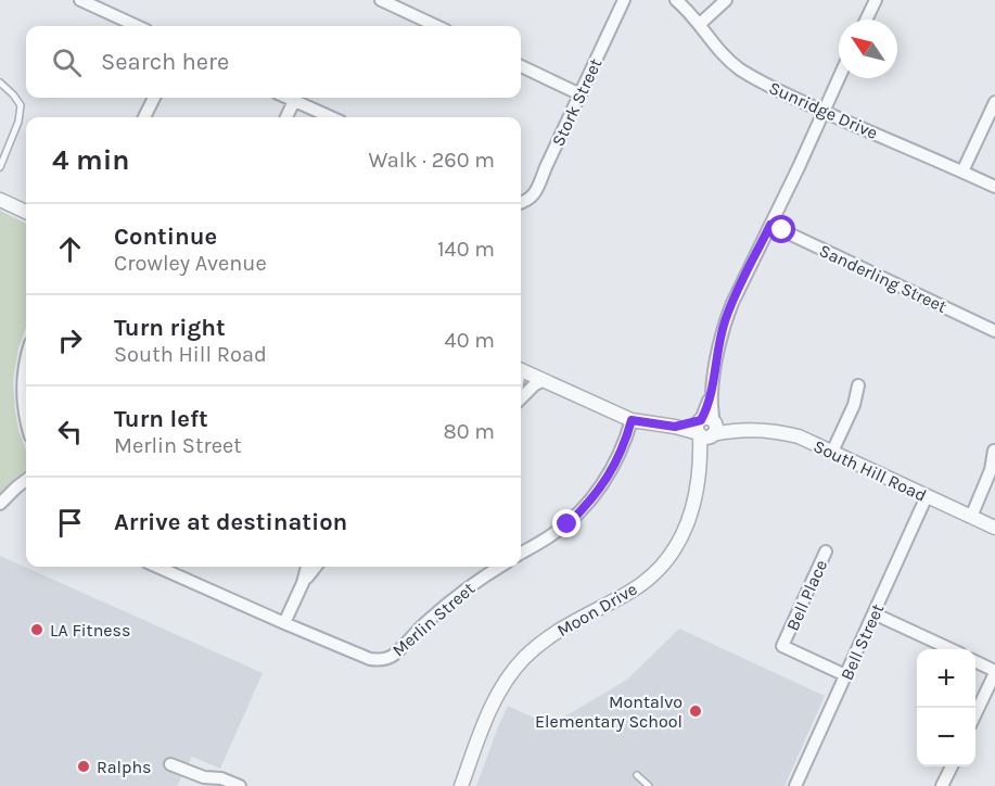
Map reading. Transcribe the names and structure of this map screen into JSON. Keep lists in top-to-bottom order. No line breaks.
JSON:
{"streets":{"street":["Stork Street","Sunridge Drive","Sanderling Street","South Hill Road","Bell Place","Moon Drive","Merlin Street","Bell Street"]},"crossings":[["South Hill Road","Moon Drive"],["South Hill Road","Bell Street"],["Bell Place","Bell Street"]],"places":["LA Fitness","Montalvo Elementary School","Ralphs"],"north":"top left","page":{"search":"Search here","heading":["4 min","Walk · 260 m"],"list":[["Continue","Crowley Avenue","140 m"],["Turn right","South Hill Road","40 m"],["Turn left","Merlin Street","80 m"],"Arrive at destination"],"map_buttons":["+","−"]}}
